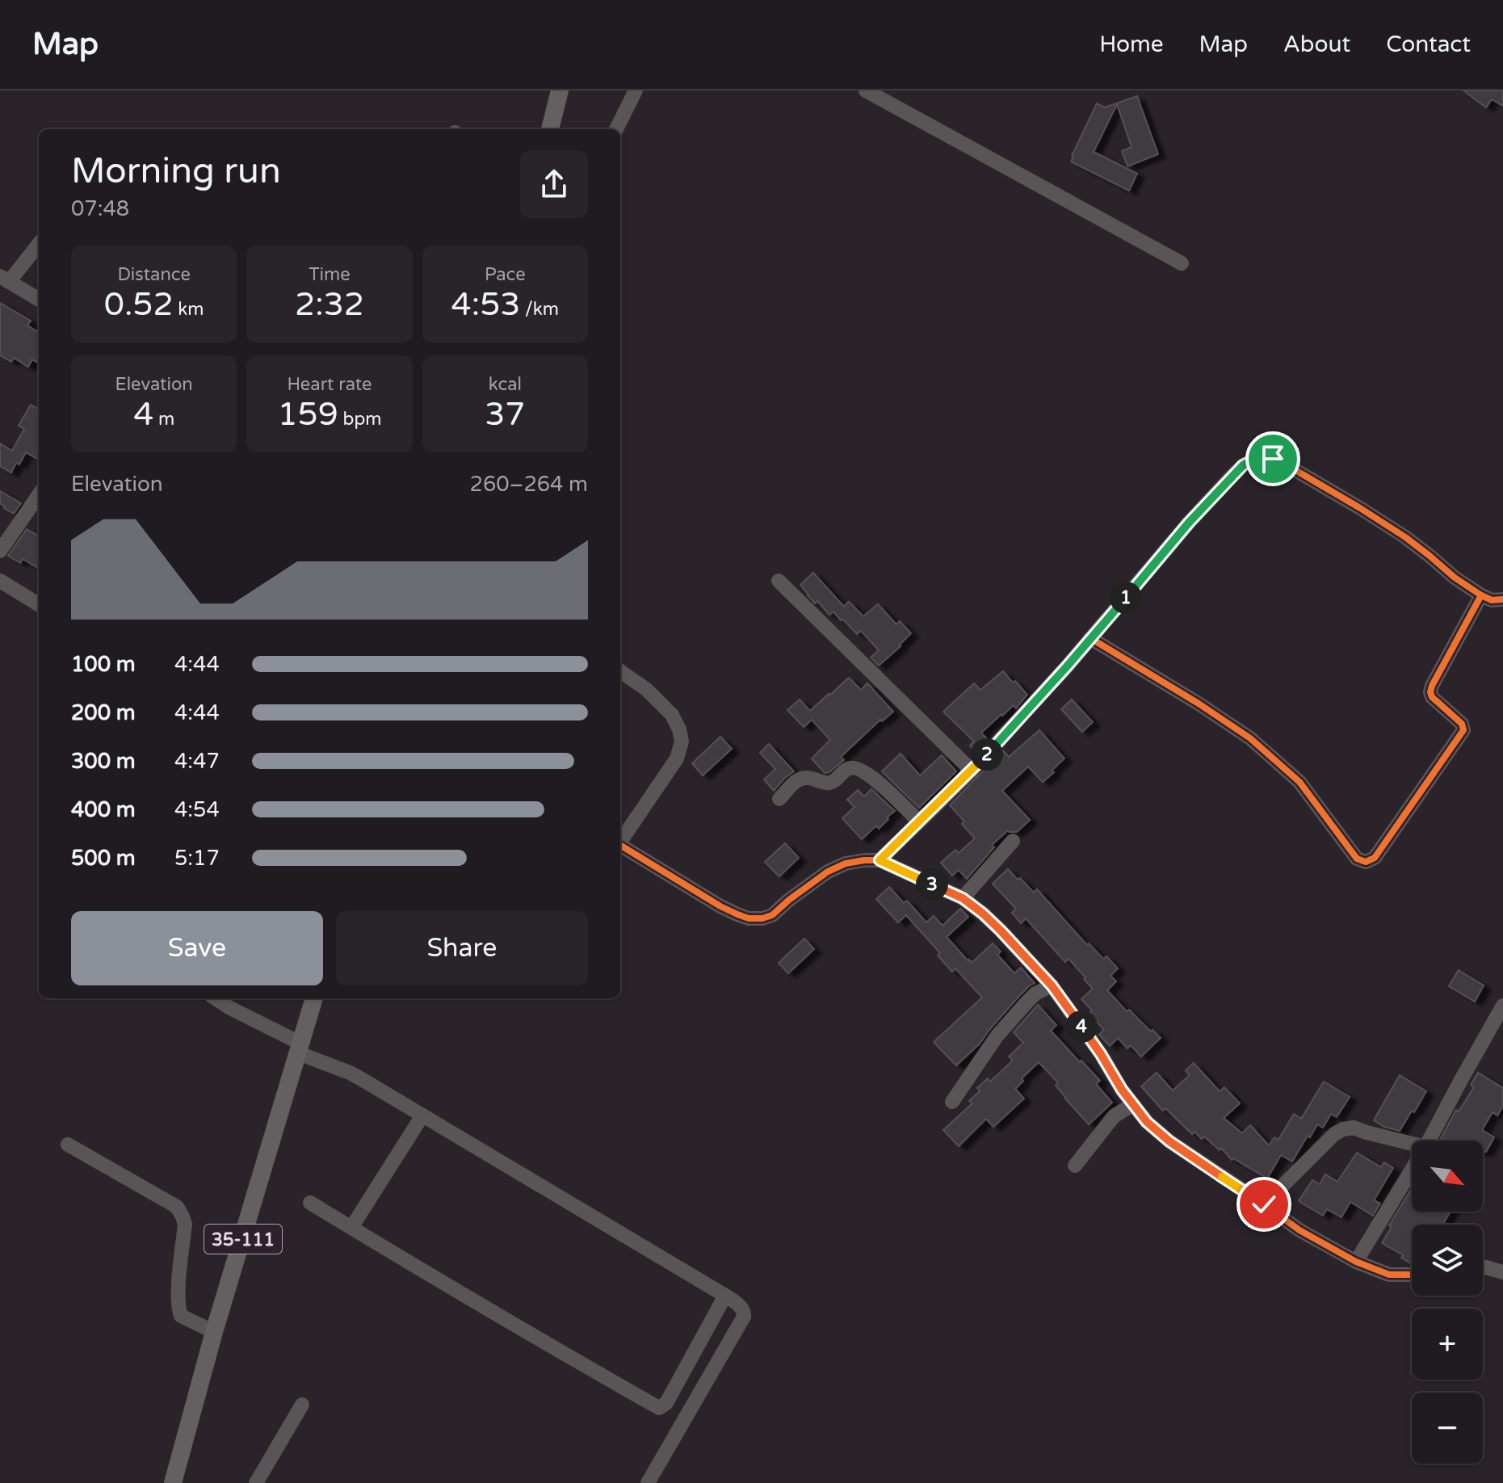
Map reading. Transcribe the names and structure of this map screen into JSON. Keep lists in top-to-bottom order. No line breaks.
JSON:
{"streets":{"main road":["35-111"]},"north":"bottom right","page":{"header":"Map","nav":["Home","Map","About","Contact"],"heading":["Morning run","07:48"],"stats":[["Distance","0.52 km"],["Time","2:32"],["Pace","4:53 /km"],["Elevation","4 m"],["Heart rate","159 bpm"],["kcal","37"]],"chart":["Elevation","260–264 m"],"pins":["1","2","3","4"],"list":[{"name":"100 m","note":"4:44"},{"name":"200 m","note":"4:44"},{"name":"300 m","note":"4:47"},{"name":"400 m","note":"4:54"},{"name":"500 m","note":"5:17"}],"buttons":["Save","Share"],"map_buttons":["+","−"]}}
